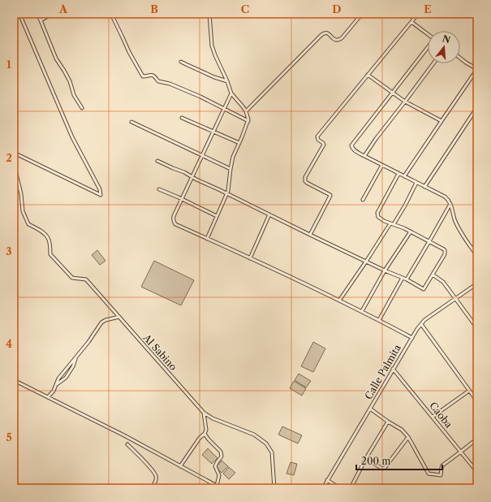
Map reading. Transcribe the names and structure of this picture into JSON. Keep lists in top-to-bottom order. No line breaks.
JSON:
{"streets":{"street":["Al Sabino","Calle Palmita","Caoba"]},"crossings":[["Calle Palmita","Caoba"]],"scale_bar":"200 m","north":"top","grid":{"columns":["A","B","C","D","E"],"rows":["1","2","3","4","5"]}}
